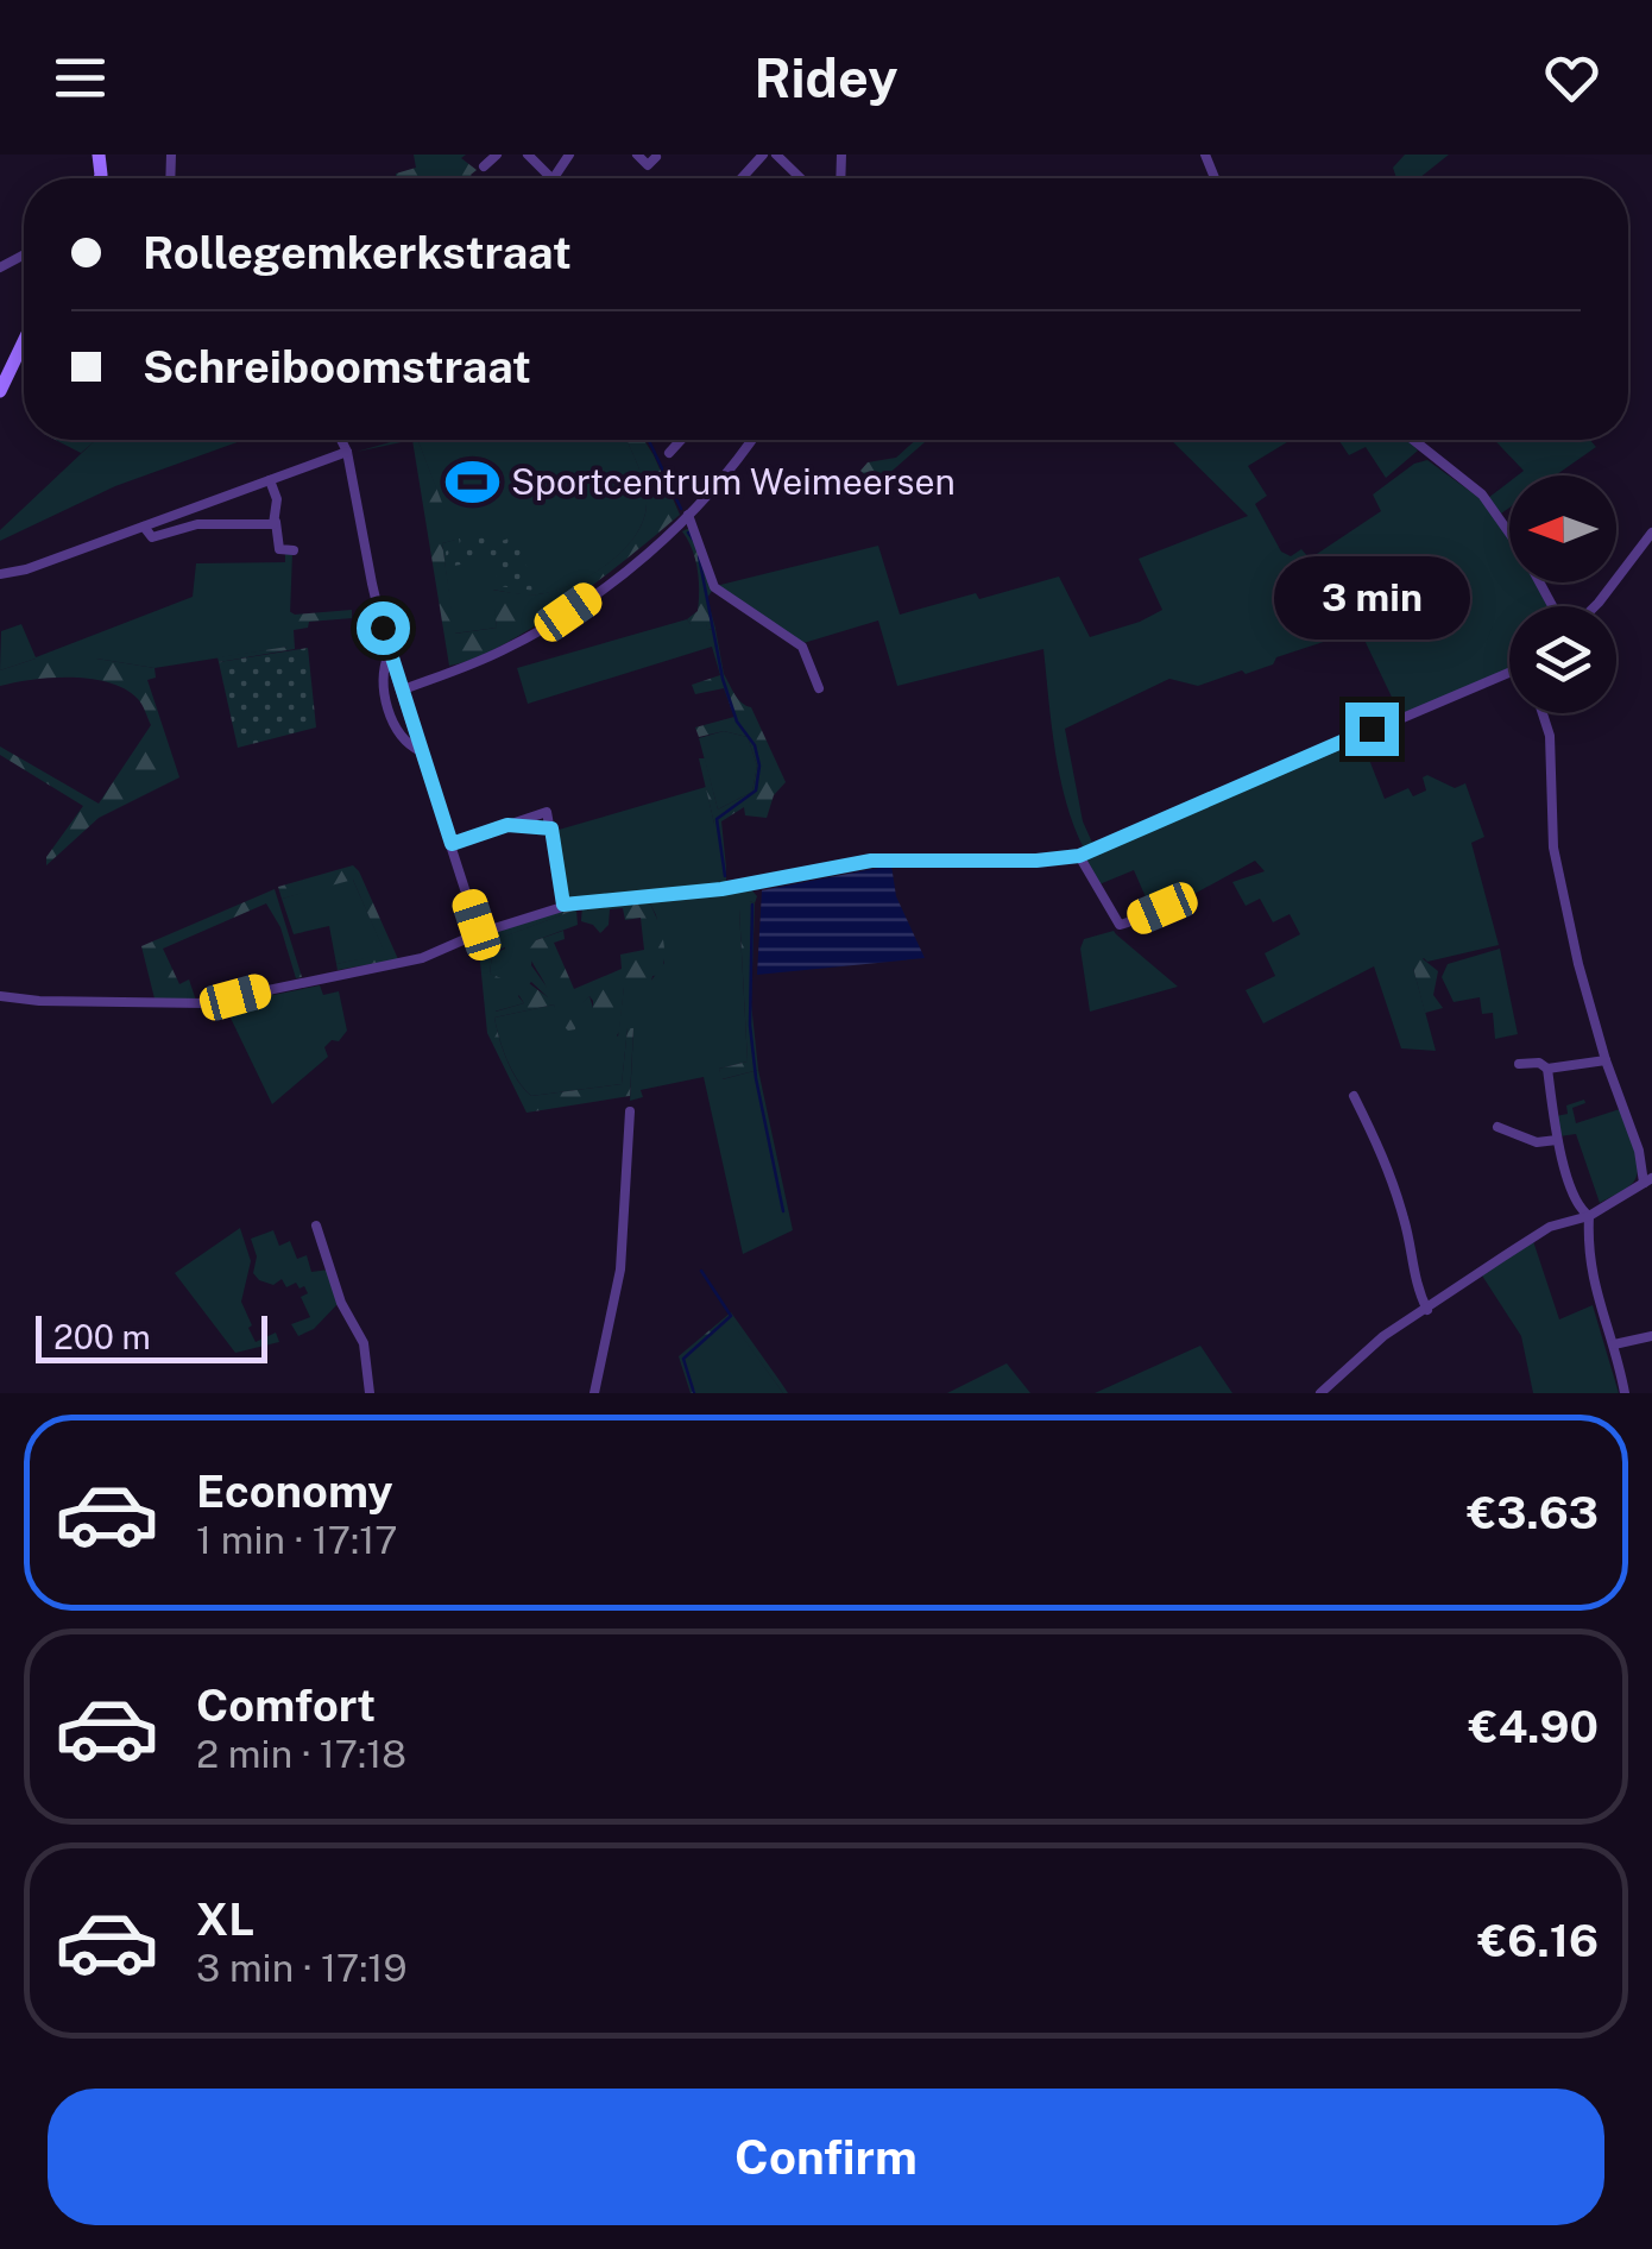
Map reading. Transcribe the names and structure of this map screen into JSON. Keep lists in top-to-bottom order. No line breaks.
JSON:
{"places":{"sports":["Sportcentrum Weimeersen"]},"scale_bar":"200 m","north":"left","page":{"header":"Ridey","banner":["Rollegemkerkstraat","Schreiboomstraat"],"bubble":"3 min","scale":"200 m","list":[{"name":"Economy","note":"1 min · 17:17","value":"€3.63"},{"name":"Comfort","note":"2 min · 17:18","value":"€4.90"},{"name":"XL","note":"3 min · 17:19","value":"€6.16"}],"buttons":"Confirm"}}
